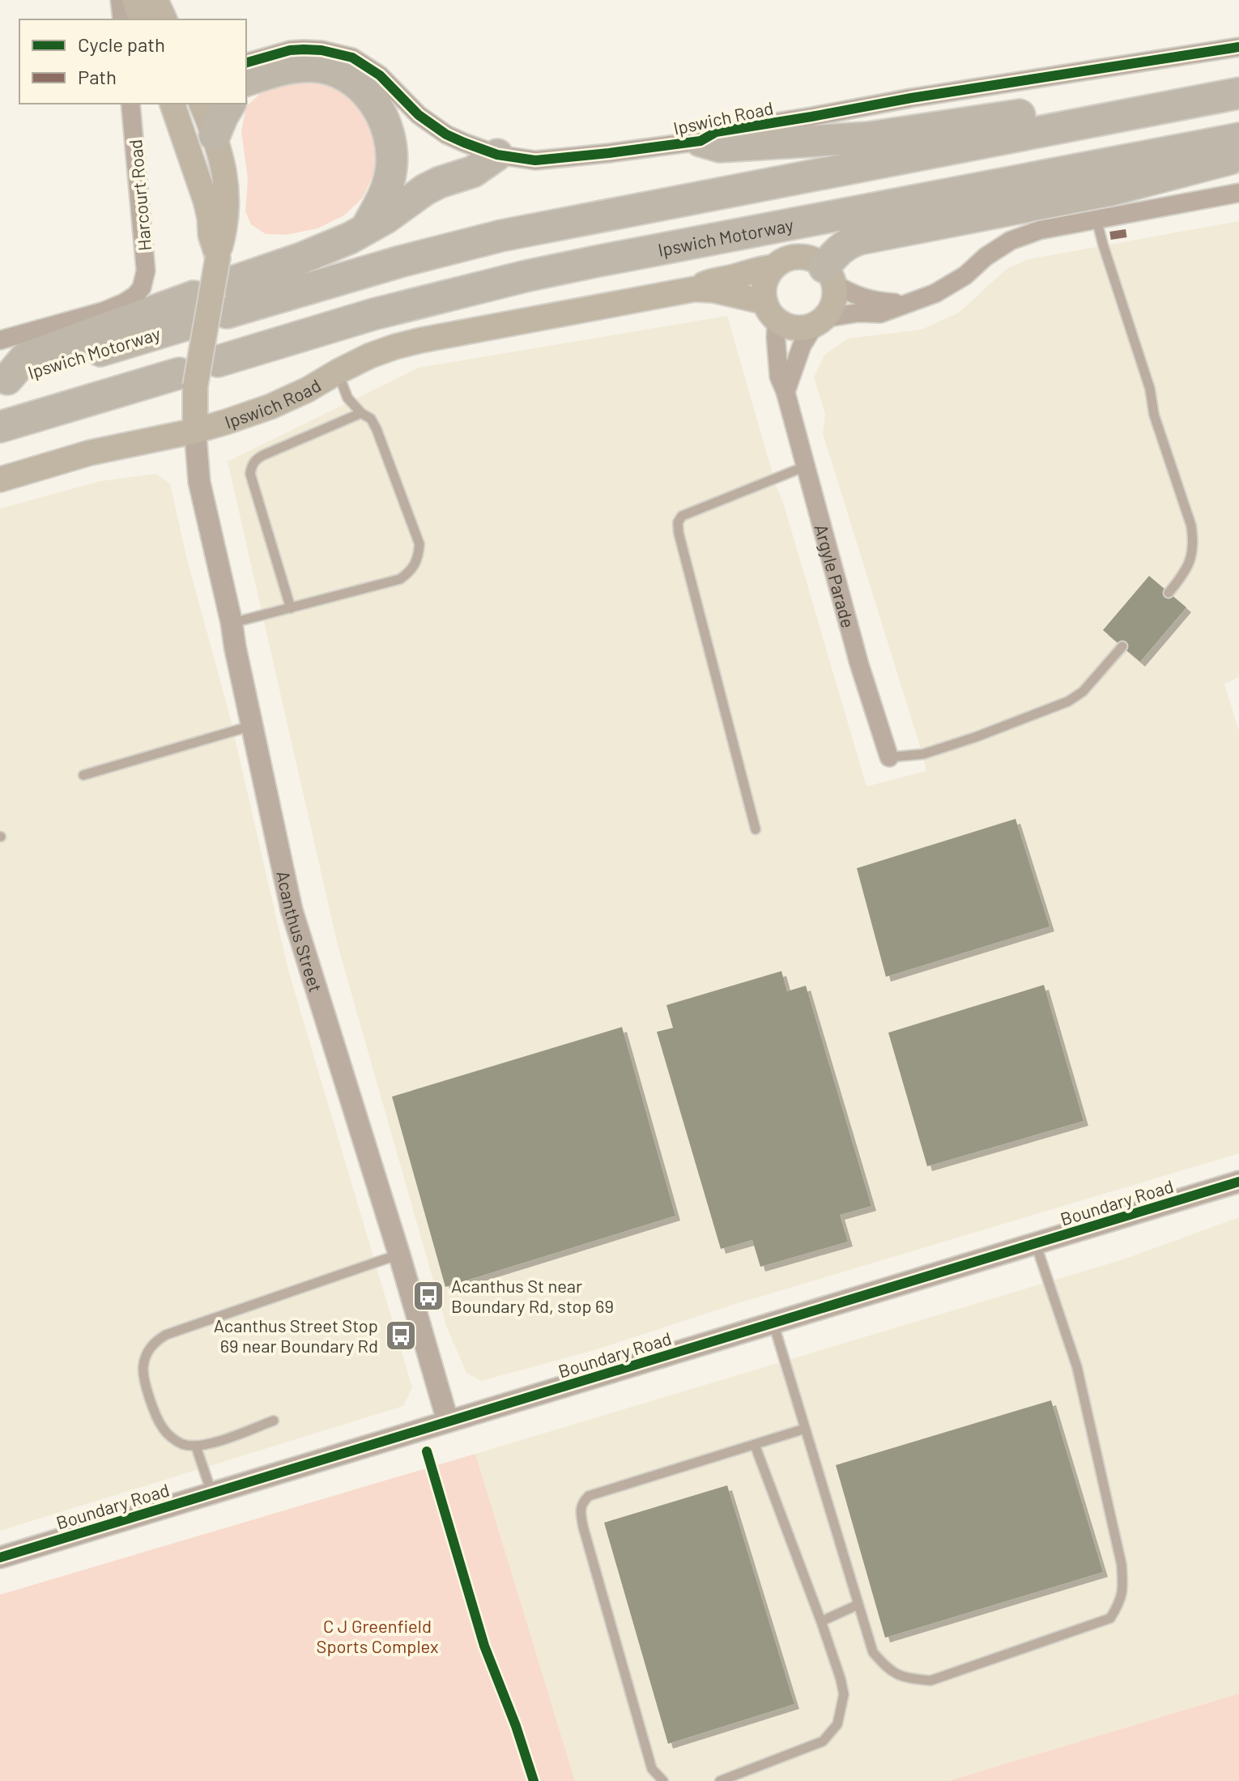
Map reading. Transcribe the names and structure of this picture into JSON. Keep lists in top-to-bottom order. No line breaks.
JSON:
{"streets":{"highway":["Ipswich Motorway"],"main road":["Ipswich Road"],"street":["Harcourt Road","Argyle Parade","Acanthus Street","Boundary Road"]},"crossings":[["Ipswich Road","Argyle Parade"],["Ipswich Road","Acanthus Street"],["Acanthus Street","Boundary Road"]],"parks":["C J Greenfield Sports Complex"],"places":{"bus stop":["Acanthus St near Boundary Rd, stop 69","Acanthus Street Stop 69 near Boundary Rd"]},"legend":["Cycle path","Path"]}
